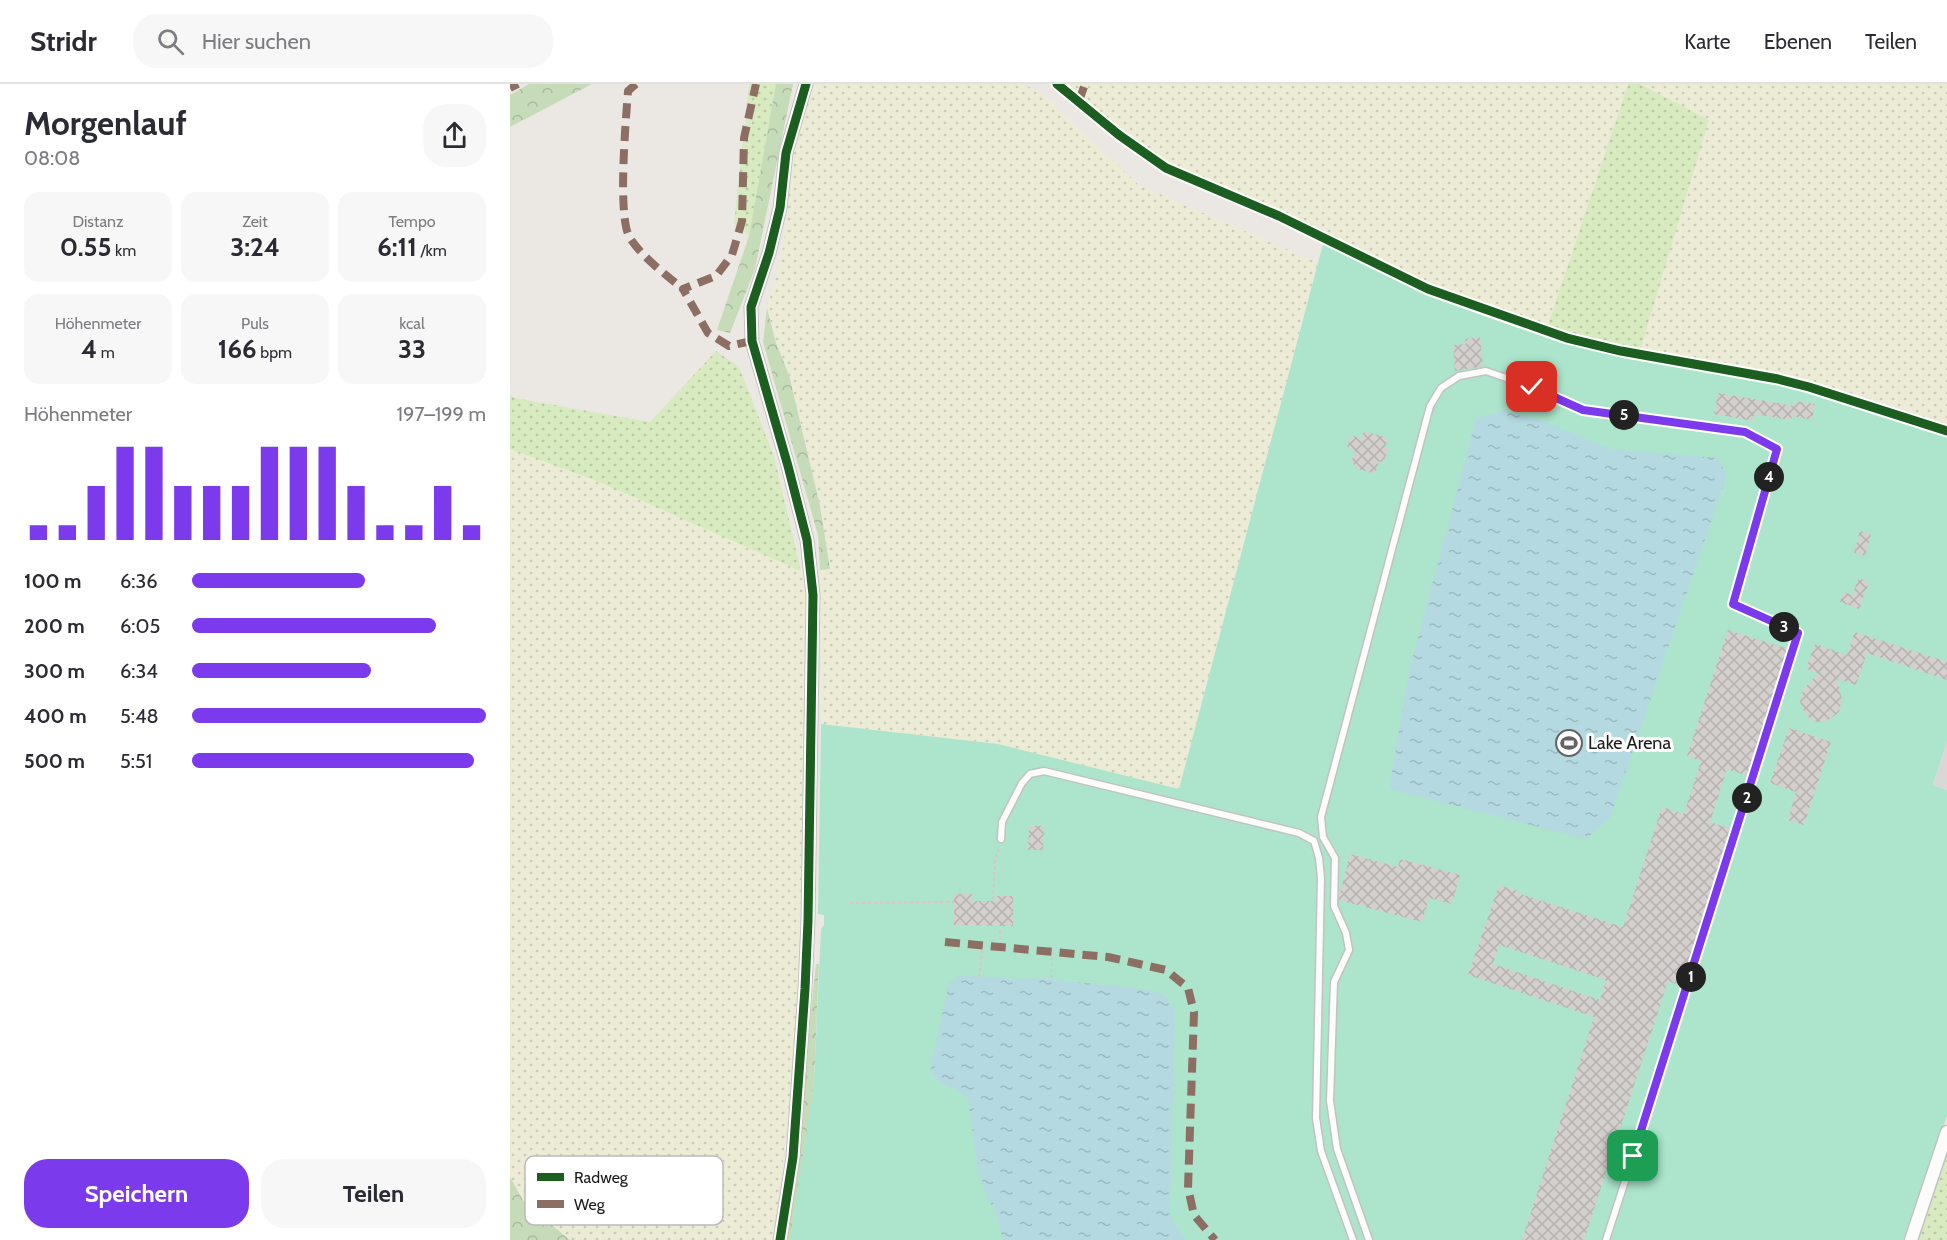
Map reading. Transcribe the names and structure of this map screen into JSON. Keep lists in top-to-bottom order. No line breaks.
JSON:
{"places":{"sports":["Lake Arena"]},"legend":["Radweg","Weg"],"page":{"header":"Stridr","search":"Hier suchen","nav":["Karte","Ebenen","Teilen"],"heading":["Morgenlauf","08:08"],"stats":[["Distanz","0.55 km"],["Zeit","3:24"],["Tempo","6:11 /km"],["Höhenmeter","4 m"],["Puls","166 bpm"],["kcal","33"]],"chart":["Höhenmeter","197–199 m"],"pins":["5","4","3","2","1"],"list":[{"name":"100 m","note":"6:36"},{"name":"200 m","note":"6:05"},{"name":"300 m","note":"6:34"},{"name":"400 m","note":"5:48"},{"name":"500 m","note":"5:51"}],"buttons":["Speichern","Teilen"]}}
